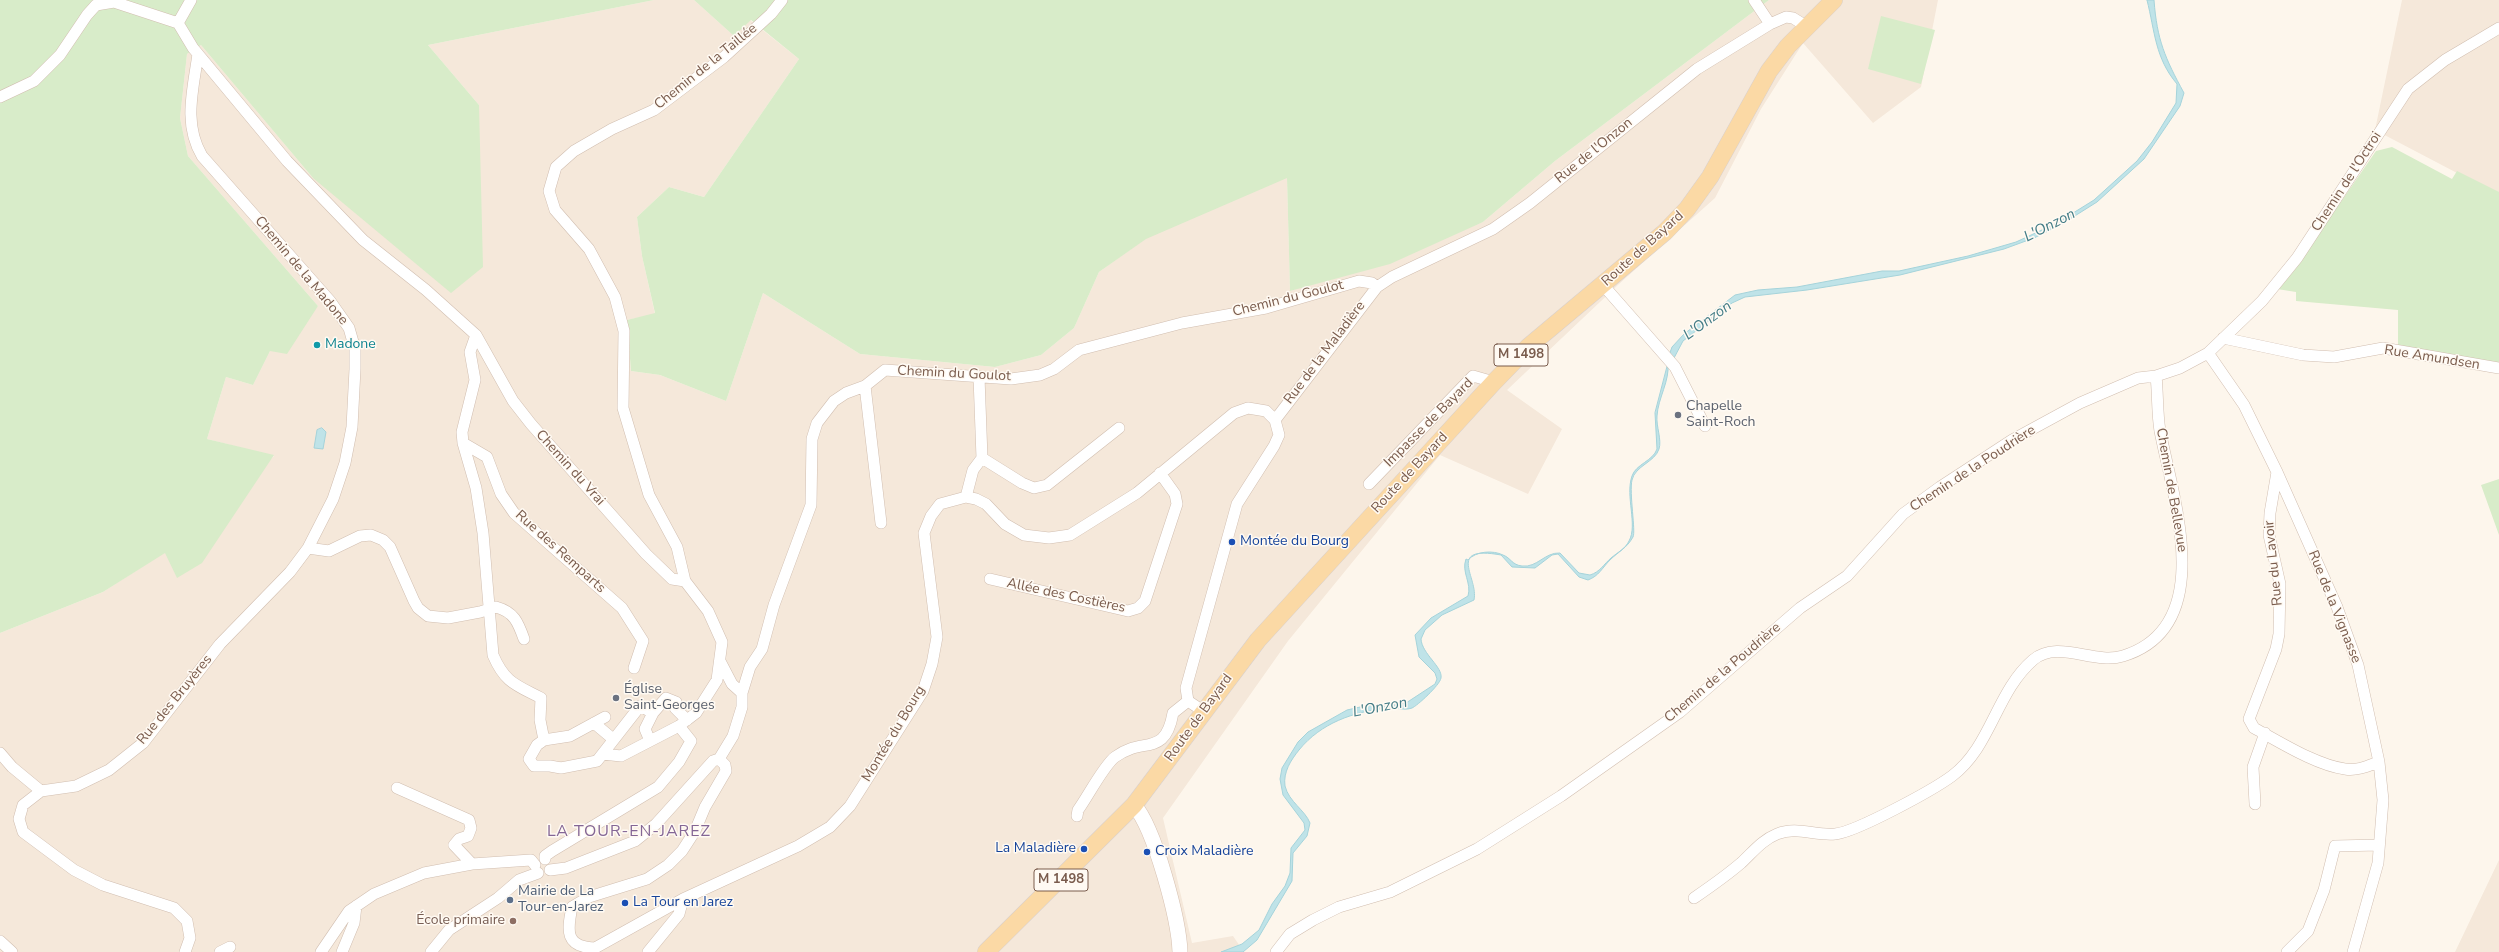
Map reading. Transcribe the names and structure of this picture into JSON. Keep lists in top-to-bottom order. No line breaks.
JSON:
{"streets":{"main road":["Route de Bayard","M 1498"],"street":["Chemin de la Taillée","Rue de l'Onzon","Chemin de l'Octroi","Chemin de la Madone","Chemin du Goulot","Rue de la Maladière","Rue Amundsen","Impasse de Bayard","Chemin du Vrai","Chemin de la Poudrière","Chemin de Bellevue","Rue des Remparts","Rue du Lavoir","Allée des Costières","Rue de la Vignasse","Rue des Bruyères","Montée du Bourg"]},"crossings":[["Chemin de la Taillée","Chemin du Vrai"],["Rue de l'Onzon","Route de Bayard"],["Rue de l'Onzon","Chemin du Goulot"],["Rue de l'Onzon","Rue de la Maladière"],["Chemin de l'Octroi","Rue Amundsen"],["Chemin de l'Octroi","Rue de la Vignasse"],["Route de Bayard","Impasse de Bayard"],["Chemin de la Madone","Chemin du Vrai"],["Chemin de la Madone","Rue des Bruyères"],["Chemin du Goulot","Rue de la Maladière"],["Chemin du Goulot","Montée du Bourg"],["Chemin de la Poudrière","Chemin de Bellevue"],["Rue du Lavoir","Rue de la Vignasse"]],"districts":["LA TOUR-EN-JAREZ"],"water":["L'Onzon"],"places":["Madone","Chapelle Saint-Roch","Montée du Bourg","Église Saint-Georges","La Maladière","Croix Maladière","Mairie de La Tour-en-Jarez","La Tour en Jarez","École primaire"]}
